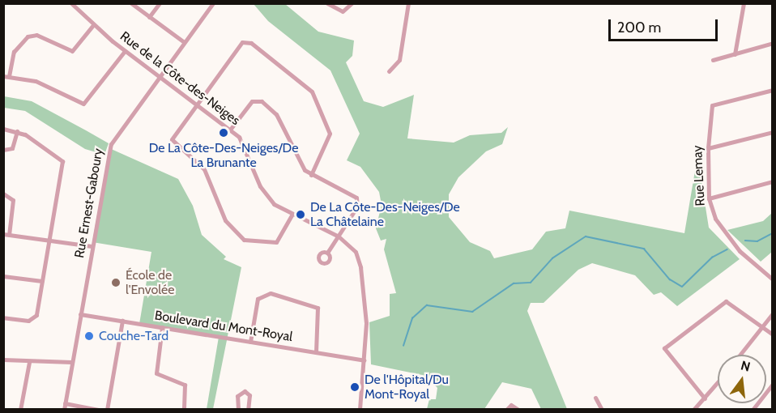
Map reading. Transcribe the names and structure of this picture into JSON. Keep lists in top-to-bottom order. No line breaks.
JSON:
{"streets":{"street":["Rue de la Côte-des-Neiges","Rue Lemay","Rue Ernest-Gaboury","Boulevard du Mont-Royal"]},"crossings":[["Rue de la Côte-des-Neiges","Rue Ernest-Gaboury"],["Rue de la Côte-des-Neiges","Boulevard du Mont-Royal"],["Rue Ernest-Gaboury","Boulevard du Mont-Royal"]],"places":["De La Côte-Des-Neiges/De La Brunante","De La Côte-Des-Neiges/De La Châtelaine","École de l'Envolée","Couche-Tard","De l'Hôpital/Du Mont-Royal"],"scale_bar":"200 m","north":"top"}
